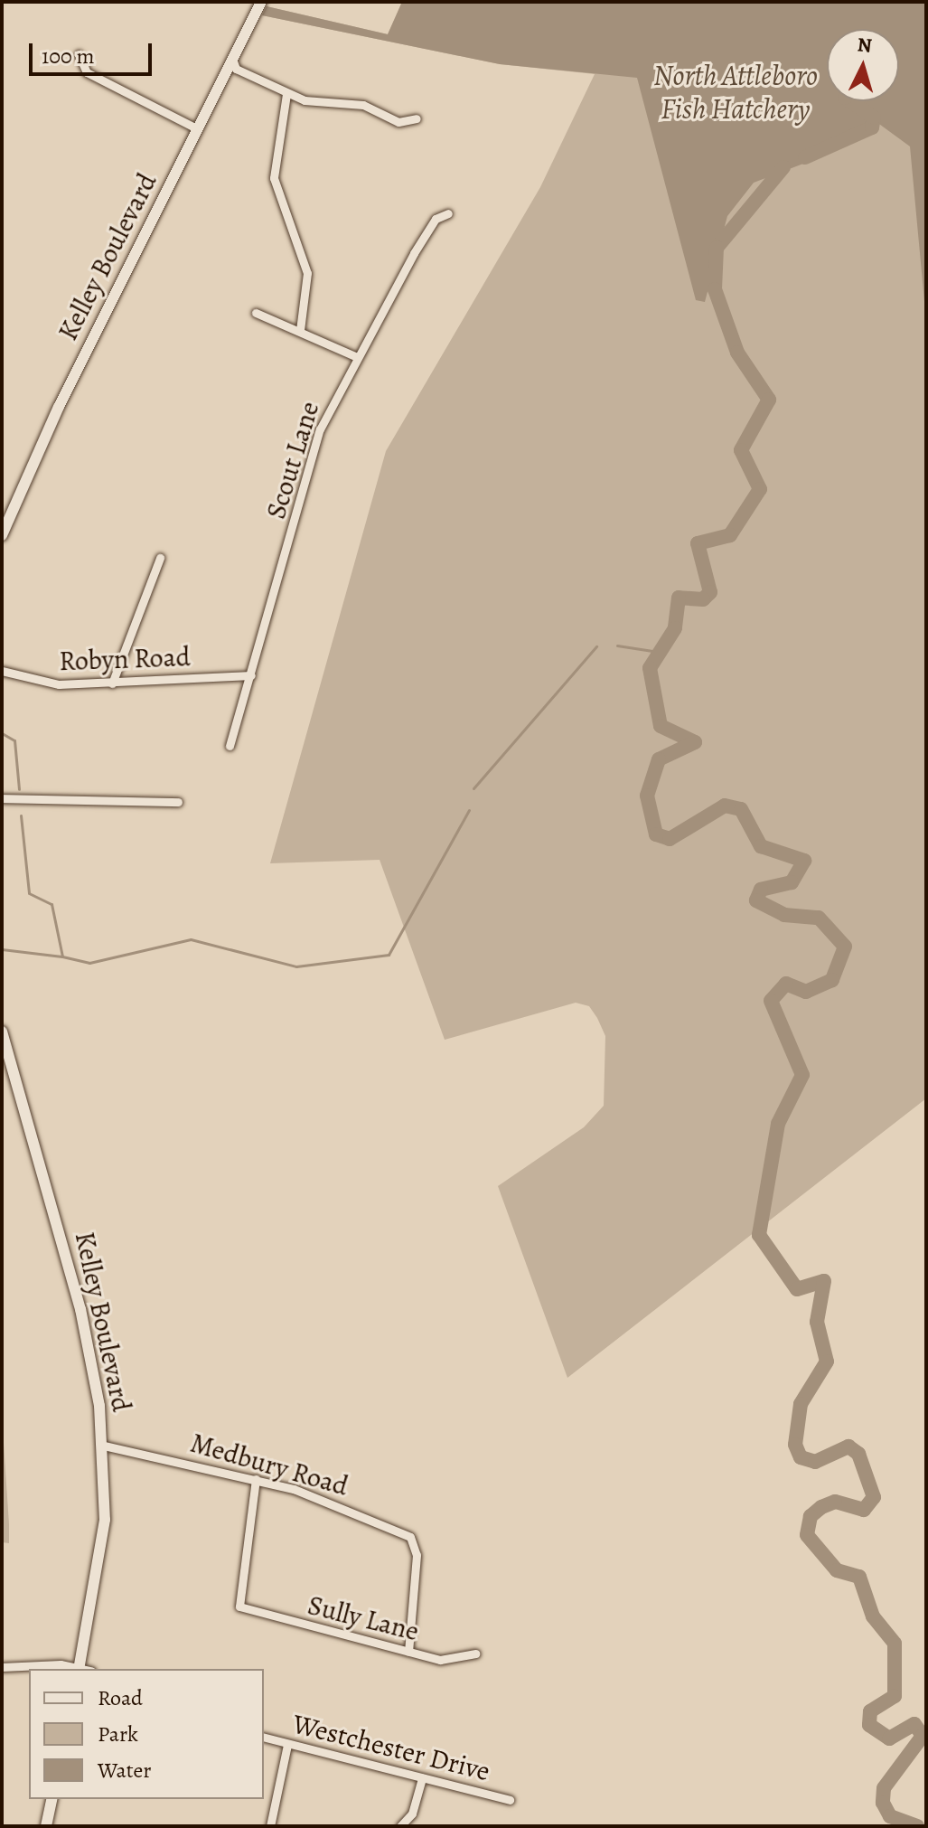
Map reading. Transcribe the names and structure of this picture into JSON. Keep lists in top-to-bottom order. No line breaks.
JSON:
{"streets":{"main road":["Kelley Boulevard"],"street":["Scout Lane","Robyn Road","Medbury Road","Sully Lane","Westchester Drive"]},"crossings":[["Kelley Boulevard","Medbury Road"],["Scout Lane","Robyn Road"],["Medbury Road","Sully Lane"]],"water":["North Attleboro Fish Hatchery"],"legend":["Road","Park","Water"],"scale_bar":"100 m","north":"top"}
